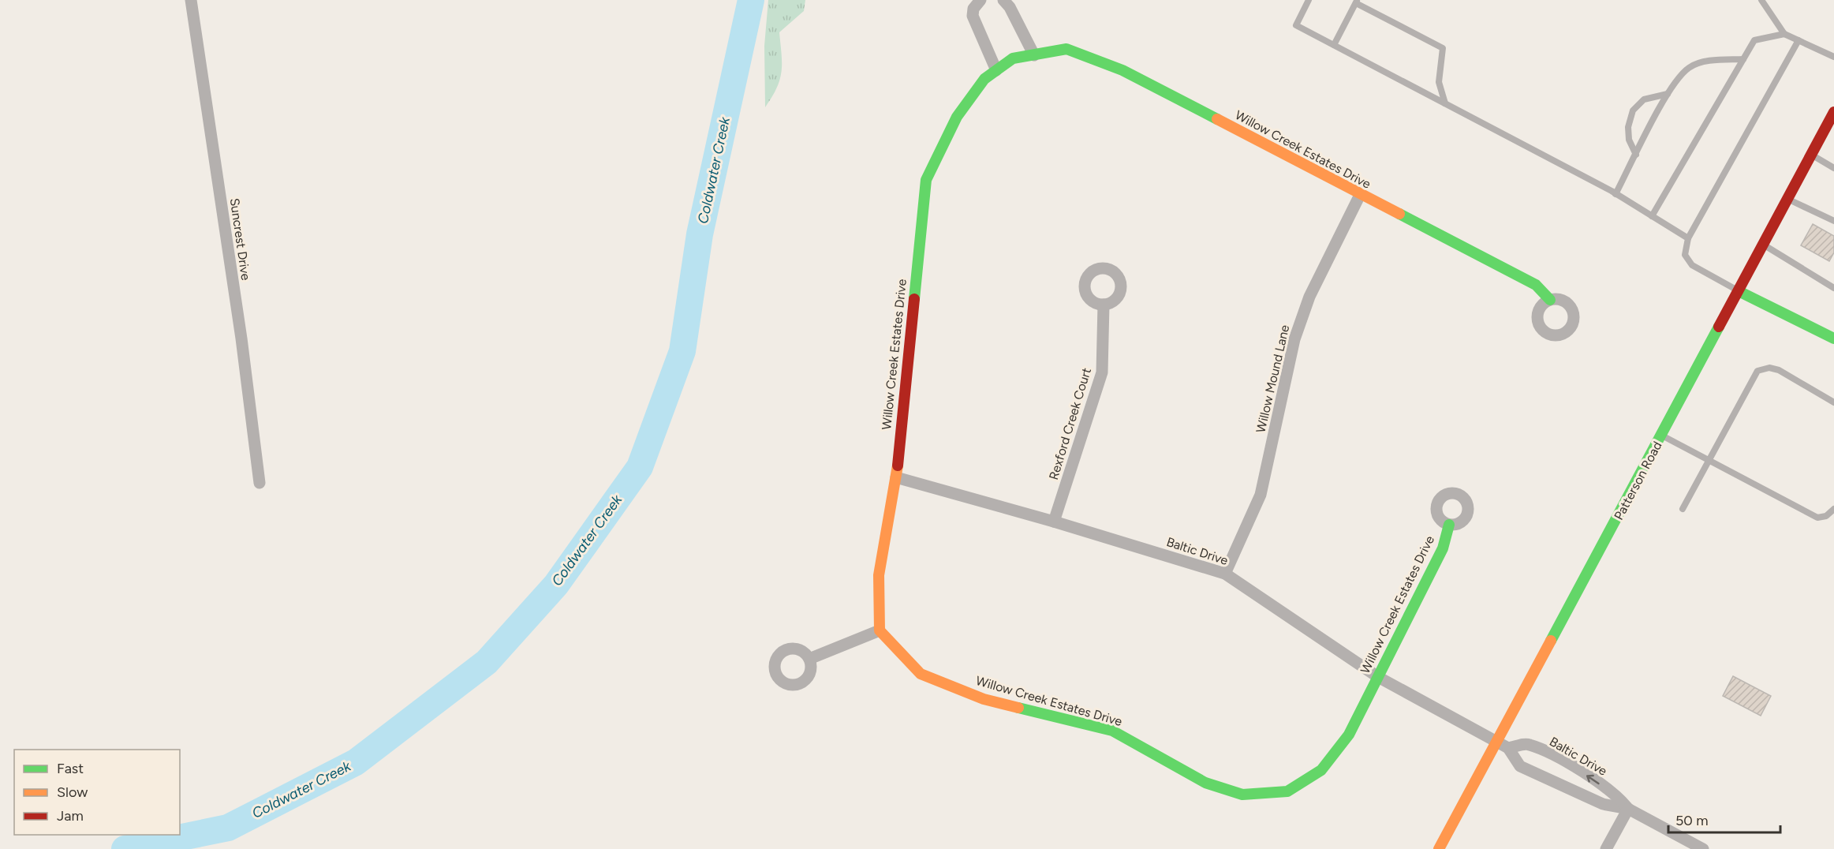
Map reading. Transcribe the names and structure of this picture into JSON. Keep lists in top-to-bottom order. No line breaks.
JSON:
{"streets":{"street":["Willow Creek Estates Drive","Suncrest Drive","Willow Mound Lane","Rexford Creek Court","Patterson Road","Baltic Drive"]},"crossings":[["Willow Creek Estates Drive","Willow Mound Lane"],["Willow Creek Estates Drive","Baltic Drive"],["Willow Mound Lane","Baltic Drive"],["Rexford Creek Court","Baltic Drive"],["Patterson Road","Baltic Drive"]],"water":["Coldwater Creek"],"legend":["Fast","Slow","Jam"],"scale_bar":"50 m"}
